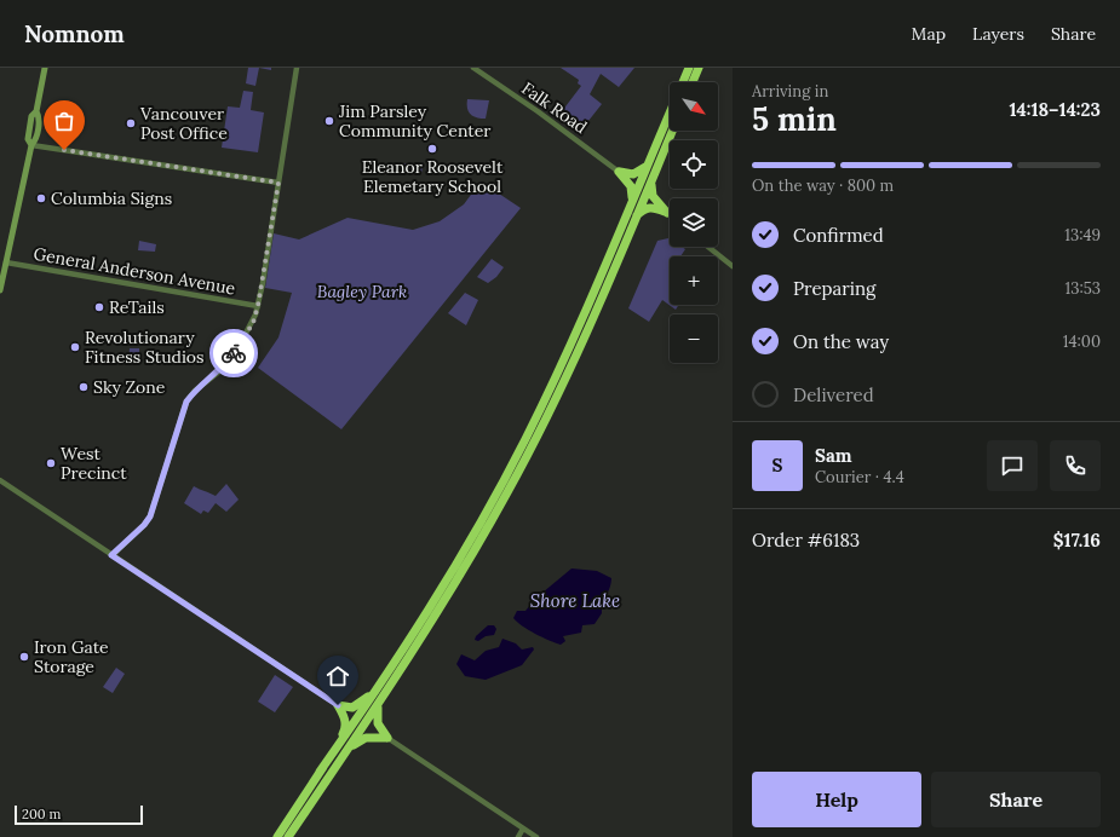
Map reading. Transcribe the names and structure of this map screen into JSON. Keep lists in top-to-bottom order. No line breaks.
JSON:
{"streets":{"street":["Falk Road","General Anderson Avenue"]},"water":["Shore Lake"],"parks":["Bagley Park"],"places":["Jim Parsley Community Center","Vancouver Post Office","Eleanor Roosevelt Elemetary School","Columbia Signs","ReTails","Revolutionary Fitness Studios","Sky Zone","West Precinct","Iron Gate Storage"],"scale_bar":"200 m","north":"bottom right","page":{"header":"Nomnom","nav":["Map","Layers","Share"],"heading":["5 min","Arriving in","14:18–14:23"],"panel":["Sam","Courier · 4.4","Order #6183","$17.16"],"map_buttons":["+","−"],"bar":"On the way · 800 m","list":[["Confirmed","13:49"],["Preparing","13:53"],["On the way","14:00"],"Delivered"],"round":"S","buttons":["Help","Share"],"scale":"200 m"}}
